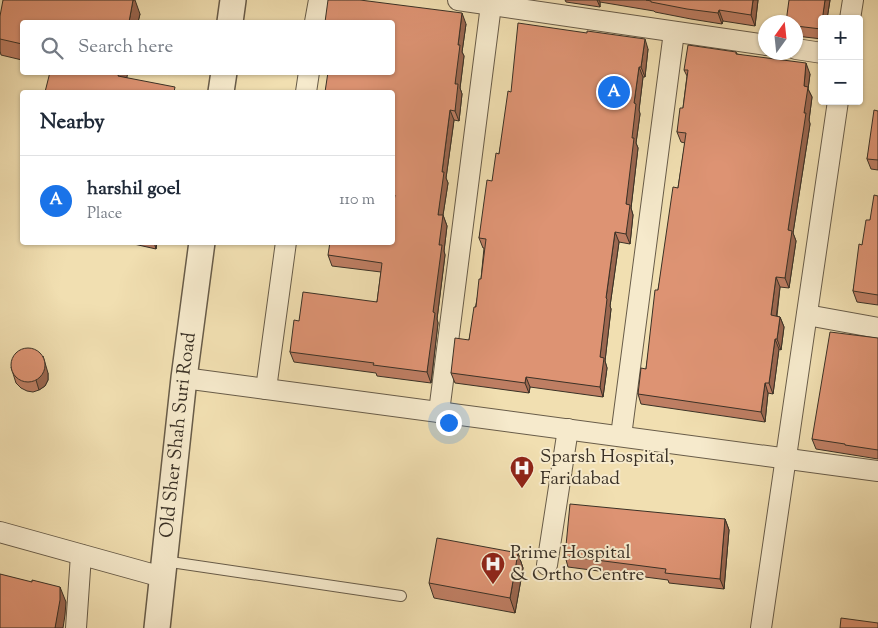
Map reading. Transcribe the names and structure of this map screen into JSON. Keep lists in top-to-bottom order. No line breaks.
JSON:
{"streets":{"street":["Old Sher Shah Suri Road"]},"places":{"hospital":["Sparsh Hospital, Faridabad","Prime Hospital & Ortho Centre"]},"north":"top","page":{"map_buttons":["+","−"],"search":"Search here","pins":"A","heading":"Nearby","list":[{"mark":"A","name":"harshil goel","note":"Place","value":"110 m"}]}}
